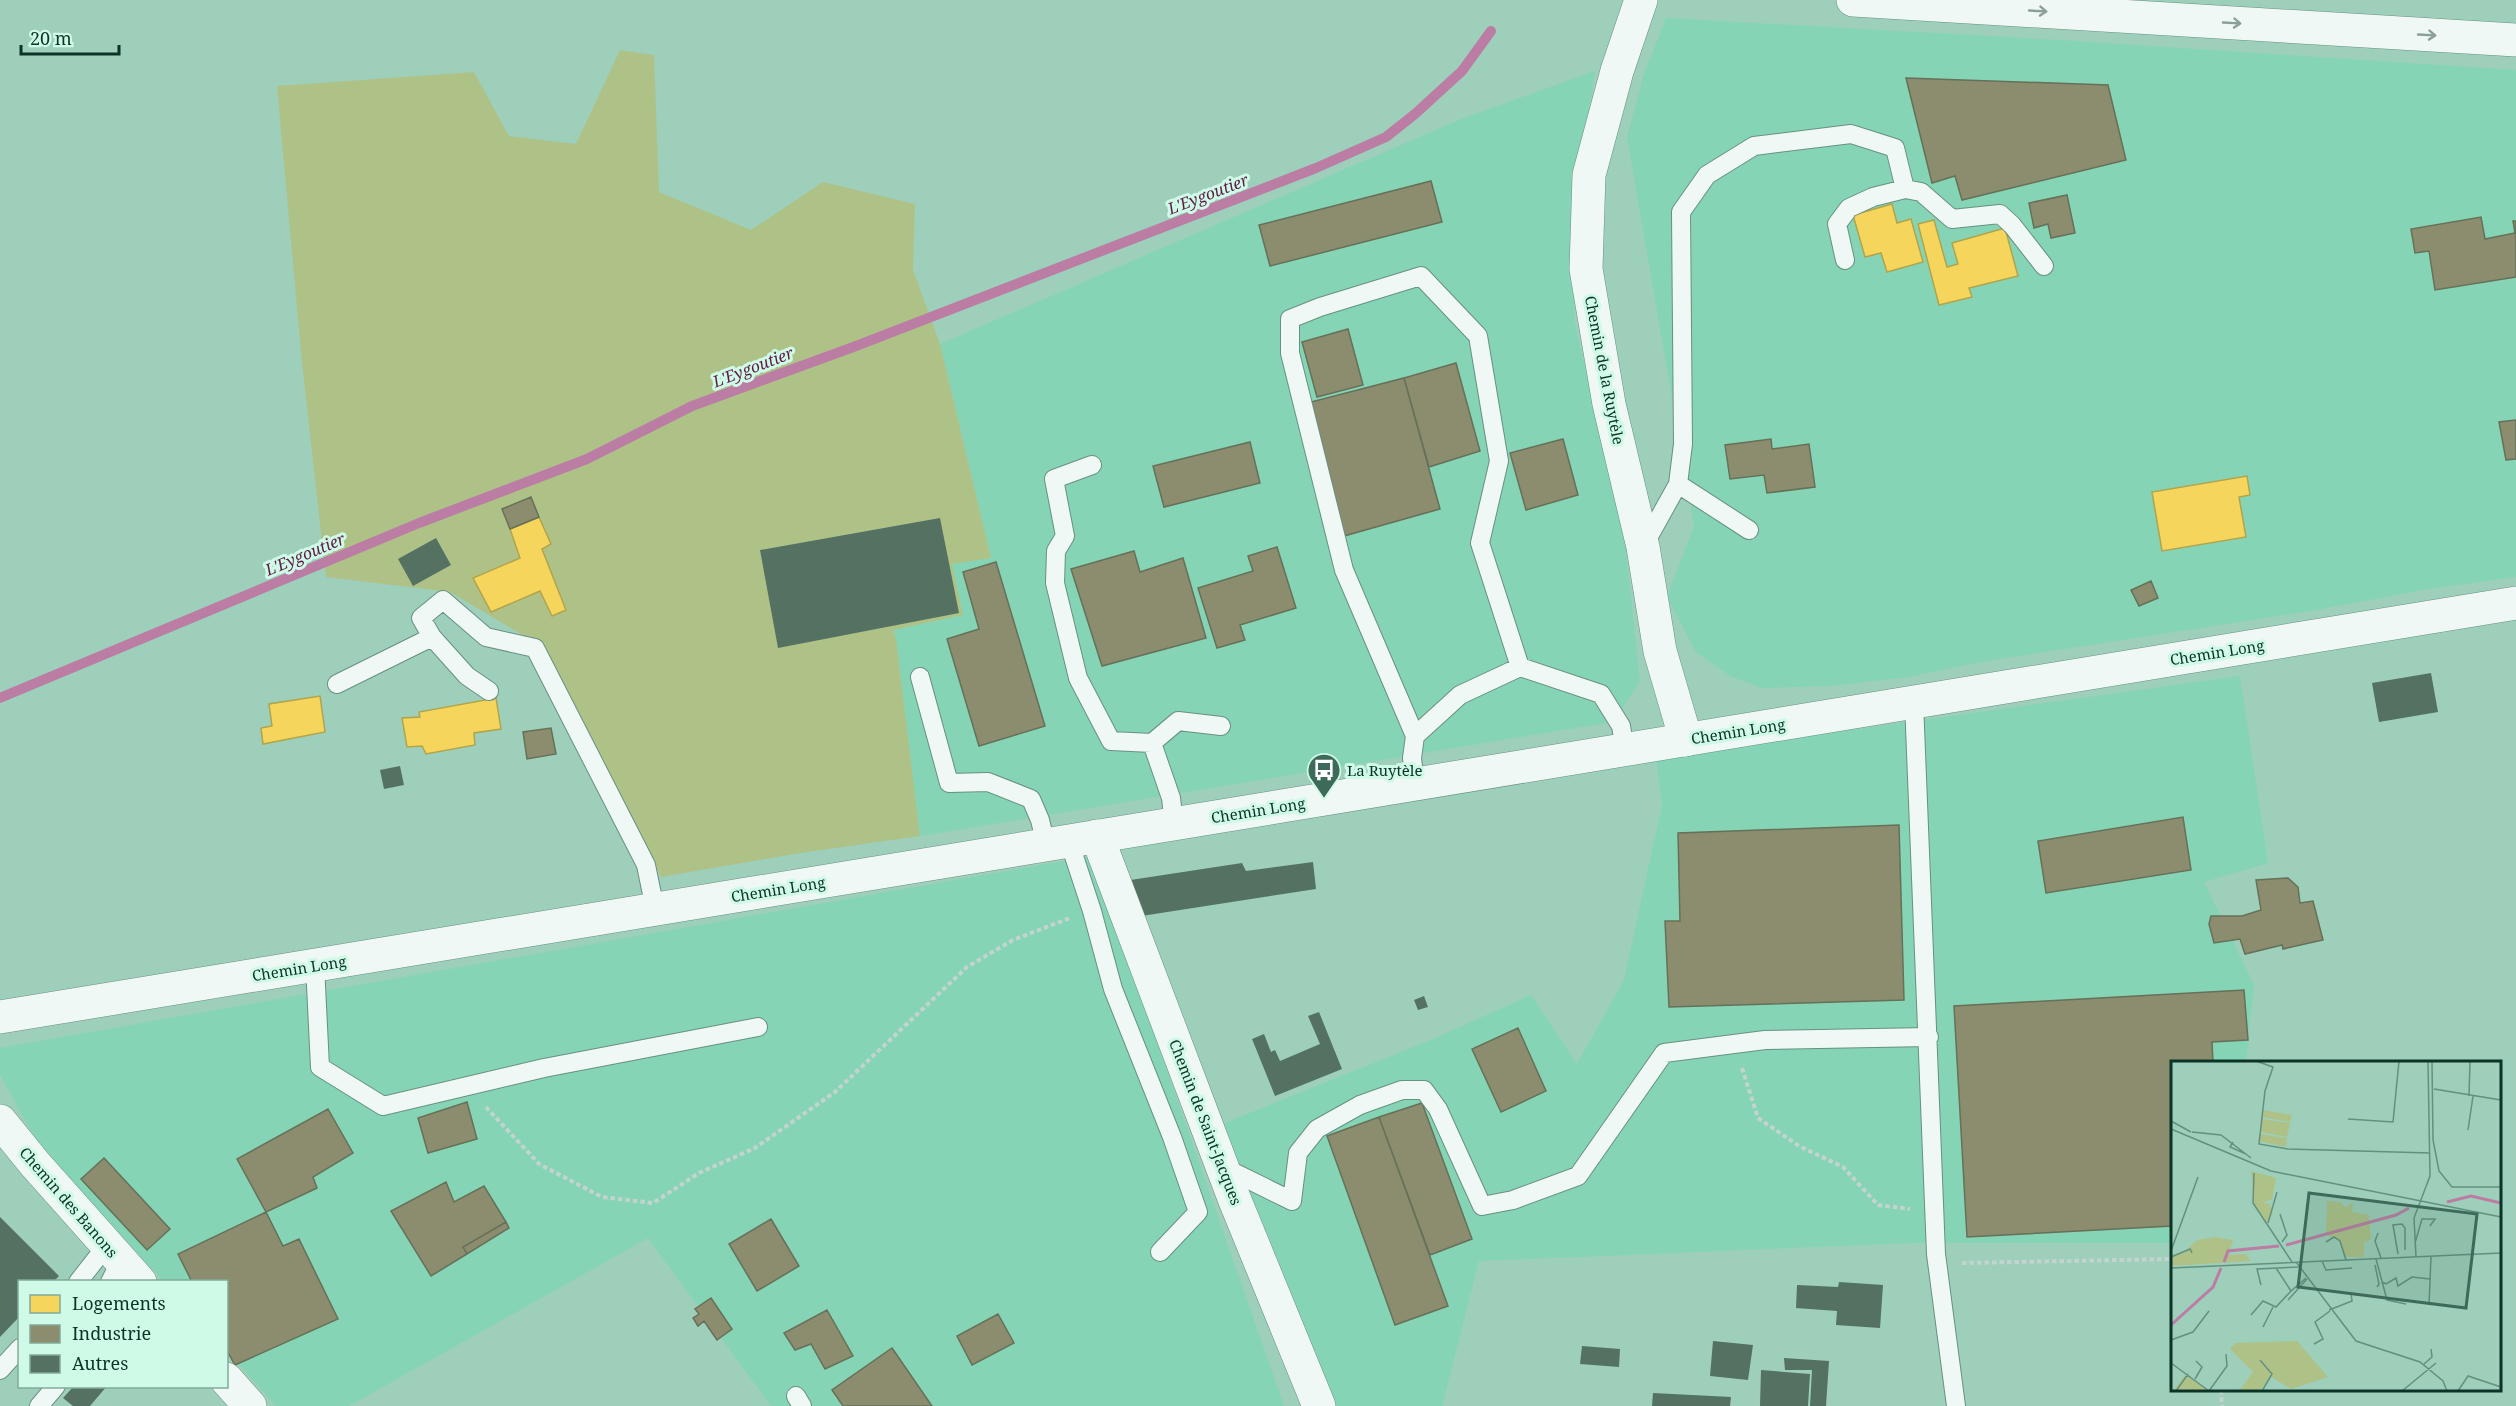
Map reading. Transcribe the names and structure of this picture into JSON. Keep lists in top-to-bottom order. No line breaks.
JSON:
{"streets":{"main road":["Chemin de la Ruytèle","Chemin Long","Chemin de Saint-Jacques","Chemin des Banons"]},"crossings":[["Chemin de la Ruytèle","Chemin Long"],["Chemin Long","Chemin de Saint-Jacques"]],"water":["L'Eygoutier"],"places":{"bus stop":["La Ruytèle"]},"legend":["Logements","Industrie","Autres"],"scale_bar":"20 m"}
